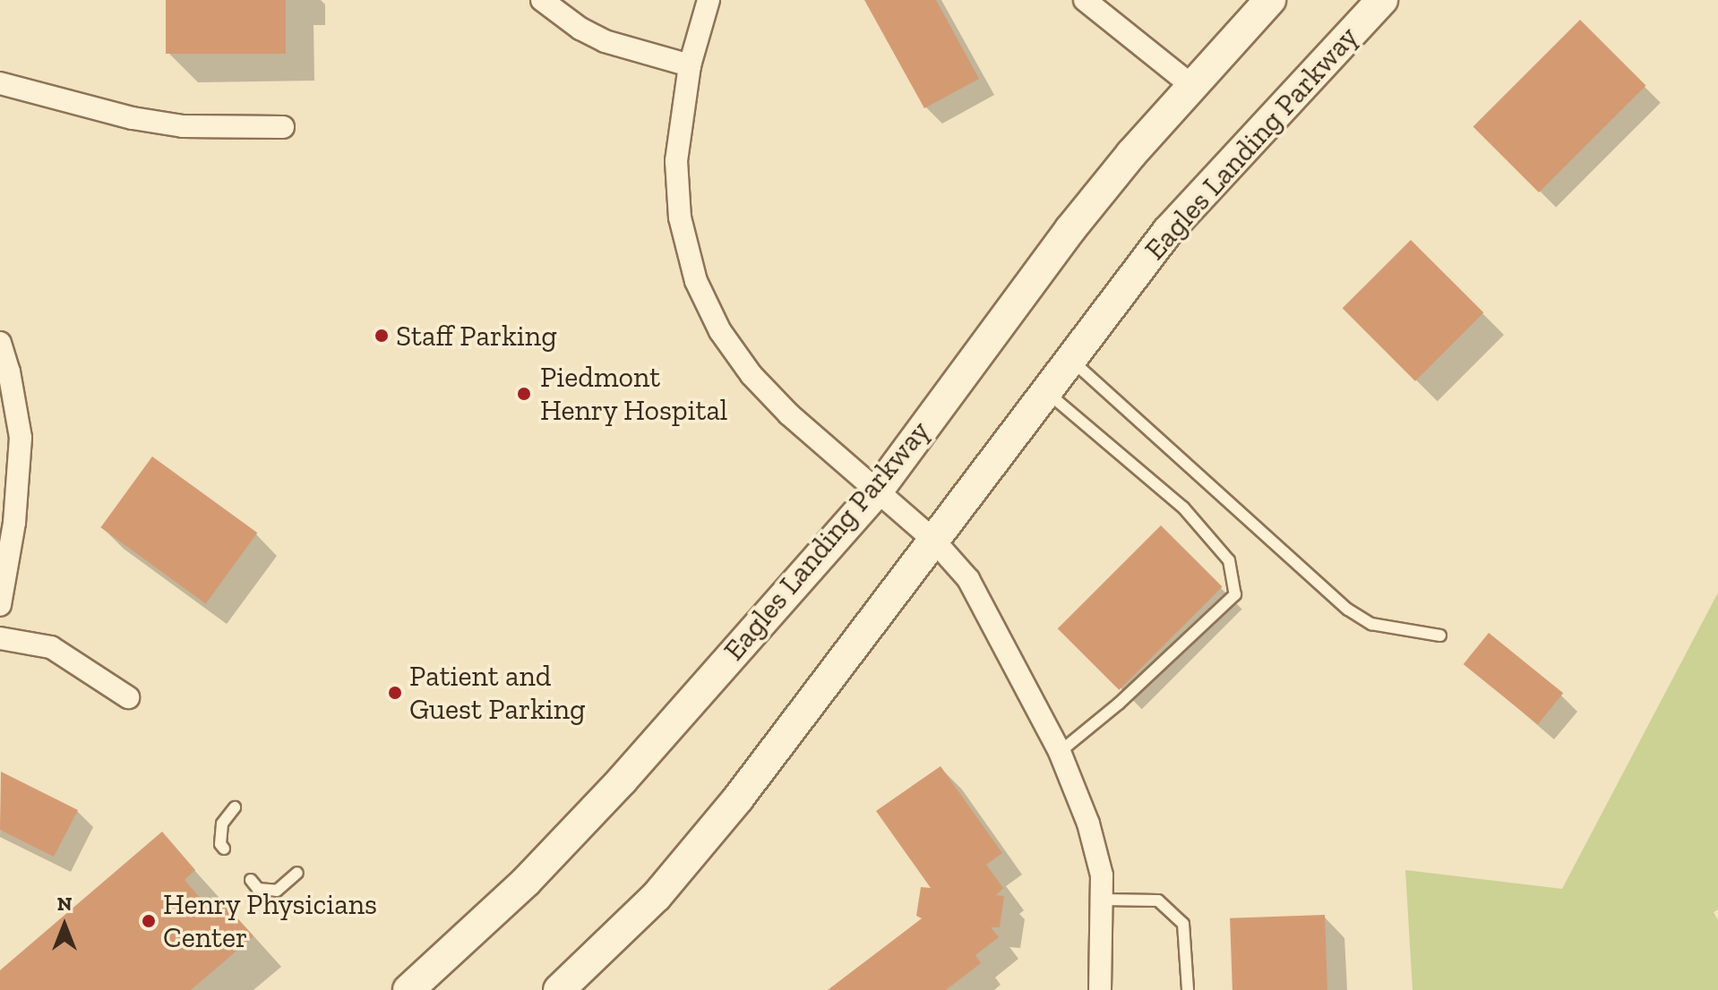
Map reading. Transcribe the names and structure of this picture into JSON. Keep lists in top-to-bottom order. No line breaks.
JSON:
{"streets":{"main road":["Eagles Landing Parkway"]},"places":["Staff Parking","Piedmont Henry Hospital","Patient and Guest Parking","Henry Physicians Center"],"north":"top"}
